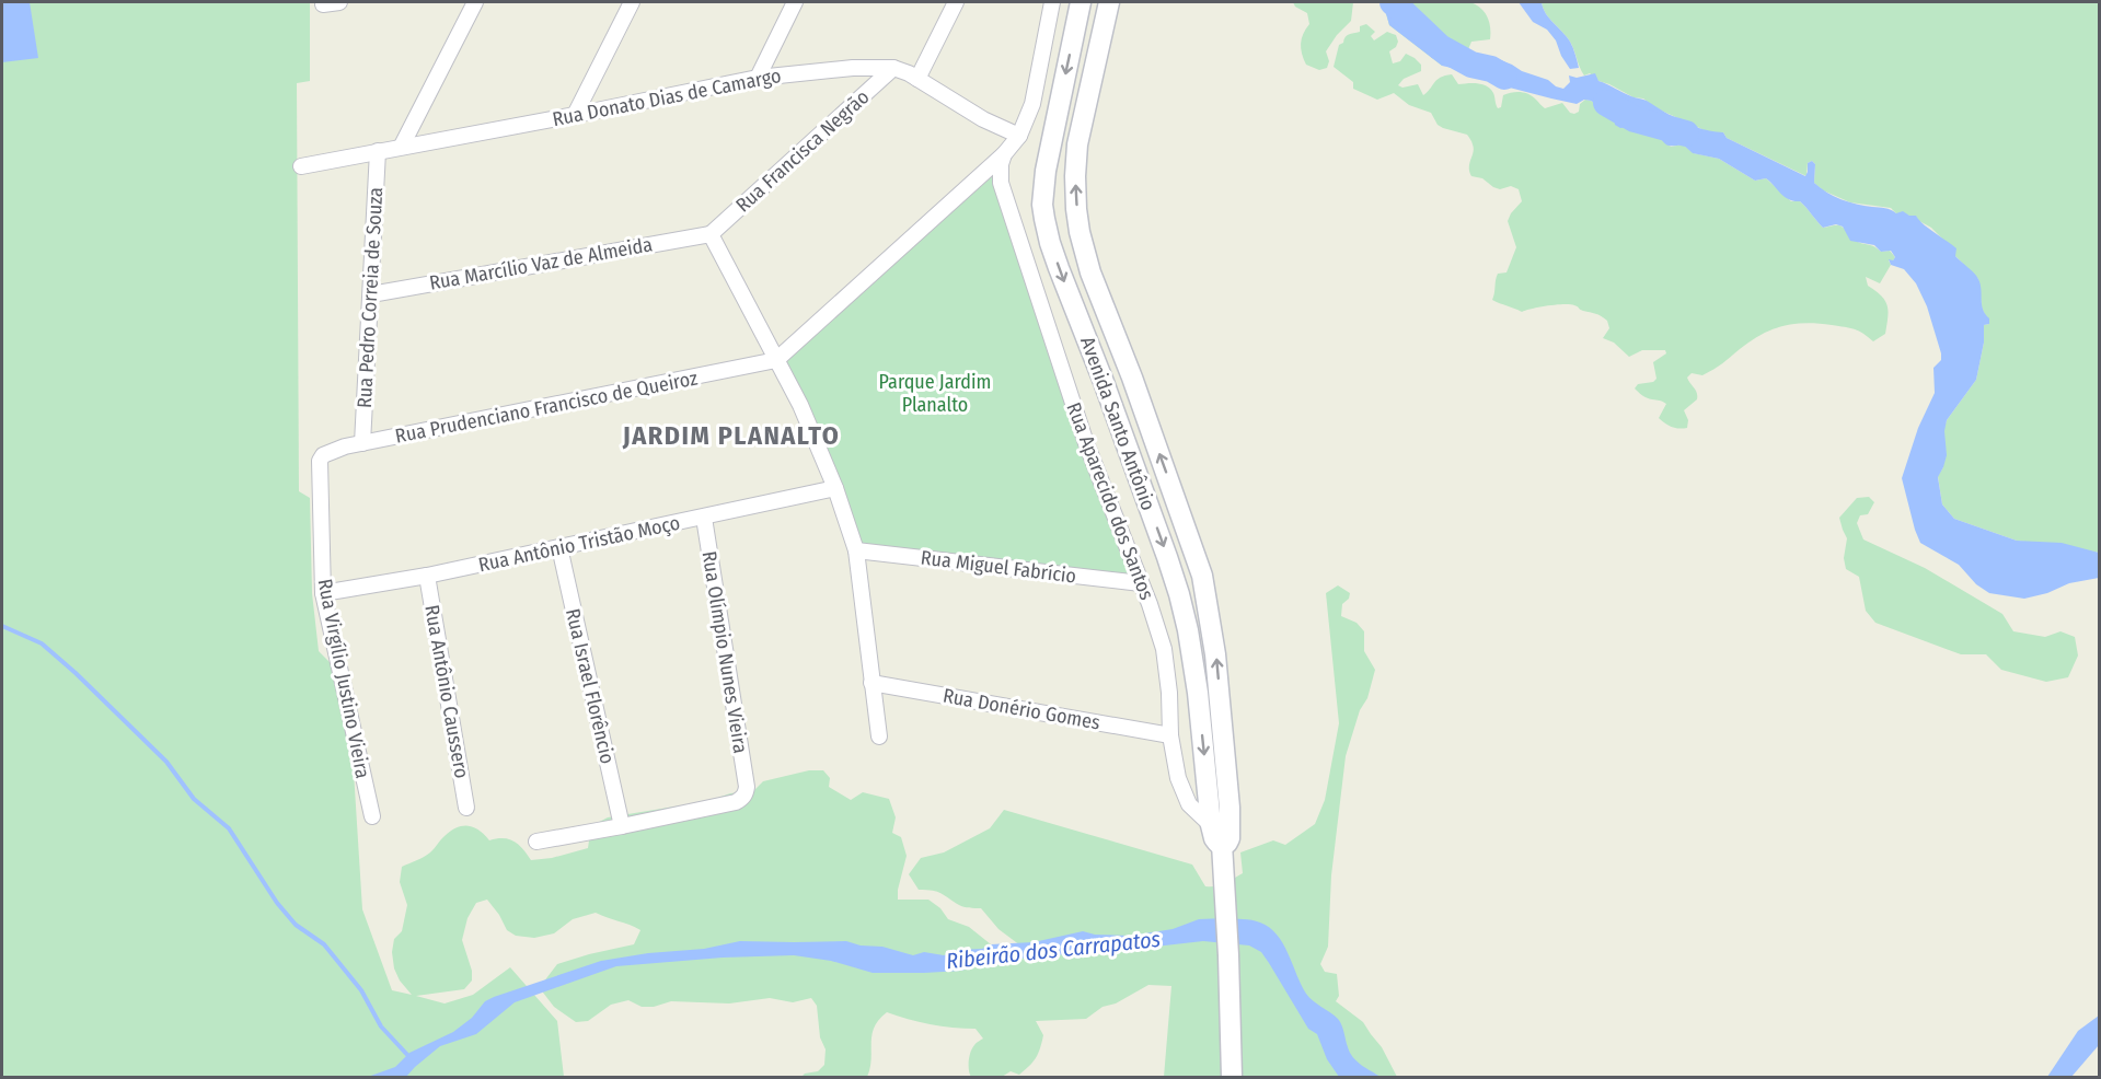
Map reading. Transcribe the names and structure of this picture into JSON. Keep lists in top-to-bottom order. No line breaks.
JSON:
{"streets":{"street":["Rua Donato Dias de Camargo","Rua Francisca Negrão","Rua Marcílio Vaz de Almeida","Rua Pedro Correia de Souza","Rua Prudenciano Francisco de Queiroz","Avenida Santo Antônio","Rua Aparecido dos Santos","Rua Antônio Tristão Moço","Rua Miguel Fabrício","Rua Olímpio Nunes Vieira","Rua Virgílio Justino Vieira","Rua Israel Florêncio","Rua Antônio Caussero","Rua Donério Gomes"]},"crossings":[["Rua Donato Dias de Camargo","Rua Francisca Negrão"],["Rua Donato Dias de Camargo","Rua Pedro Correia de Souza"],["Rua Francisca Negrão","Rua Marcílio Vaz de Almeida"],["Rua Marcílio Vaz de Almeida","Rua Pedro Correia de Souza"],["Rua Pedro Correia de Souza","Rua Prudenciano Francisco de Queiroz"],["Rua Prudenciano Francisco de Queiroz","Rua Virgílio Justino Vieira"],["Avenida Santo Antônio","Rua Aparecido dos Santos"],["Rua Aparecido dos Santos","Rua Miguel Fabrício"],["Rua Aparecido dos Santos","Rua Donério Gomes"],["Rua Antônio Tristão Moço","Rua Olímpio Nunes Vieira"],["Rua Antônio Tristão Moço","Rua Virgílio Justino Vieira"],["Rua Antônio Tristão Moço","Rua Israel Florêncio"],["Rua Antônio Tristão Moço","Rua Antônio Caussero"],["Rua Olímpio Nunes Vieira","Rua Israel Florêncio"]],"districts":["JARDIM PLANALTO"],"water":["Ribeirão dos Carrapatos"],"parks":["Parque Jardim Planalto"]}
